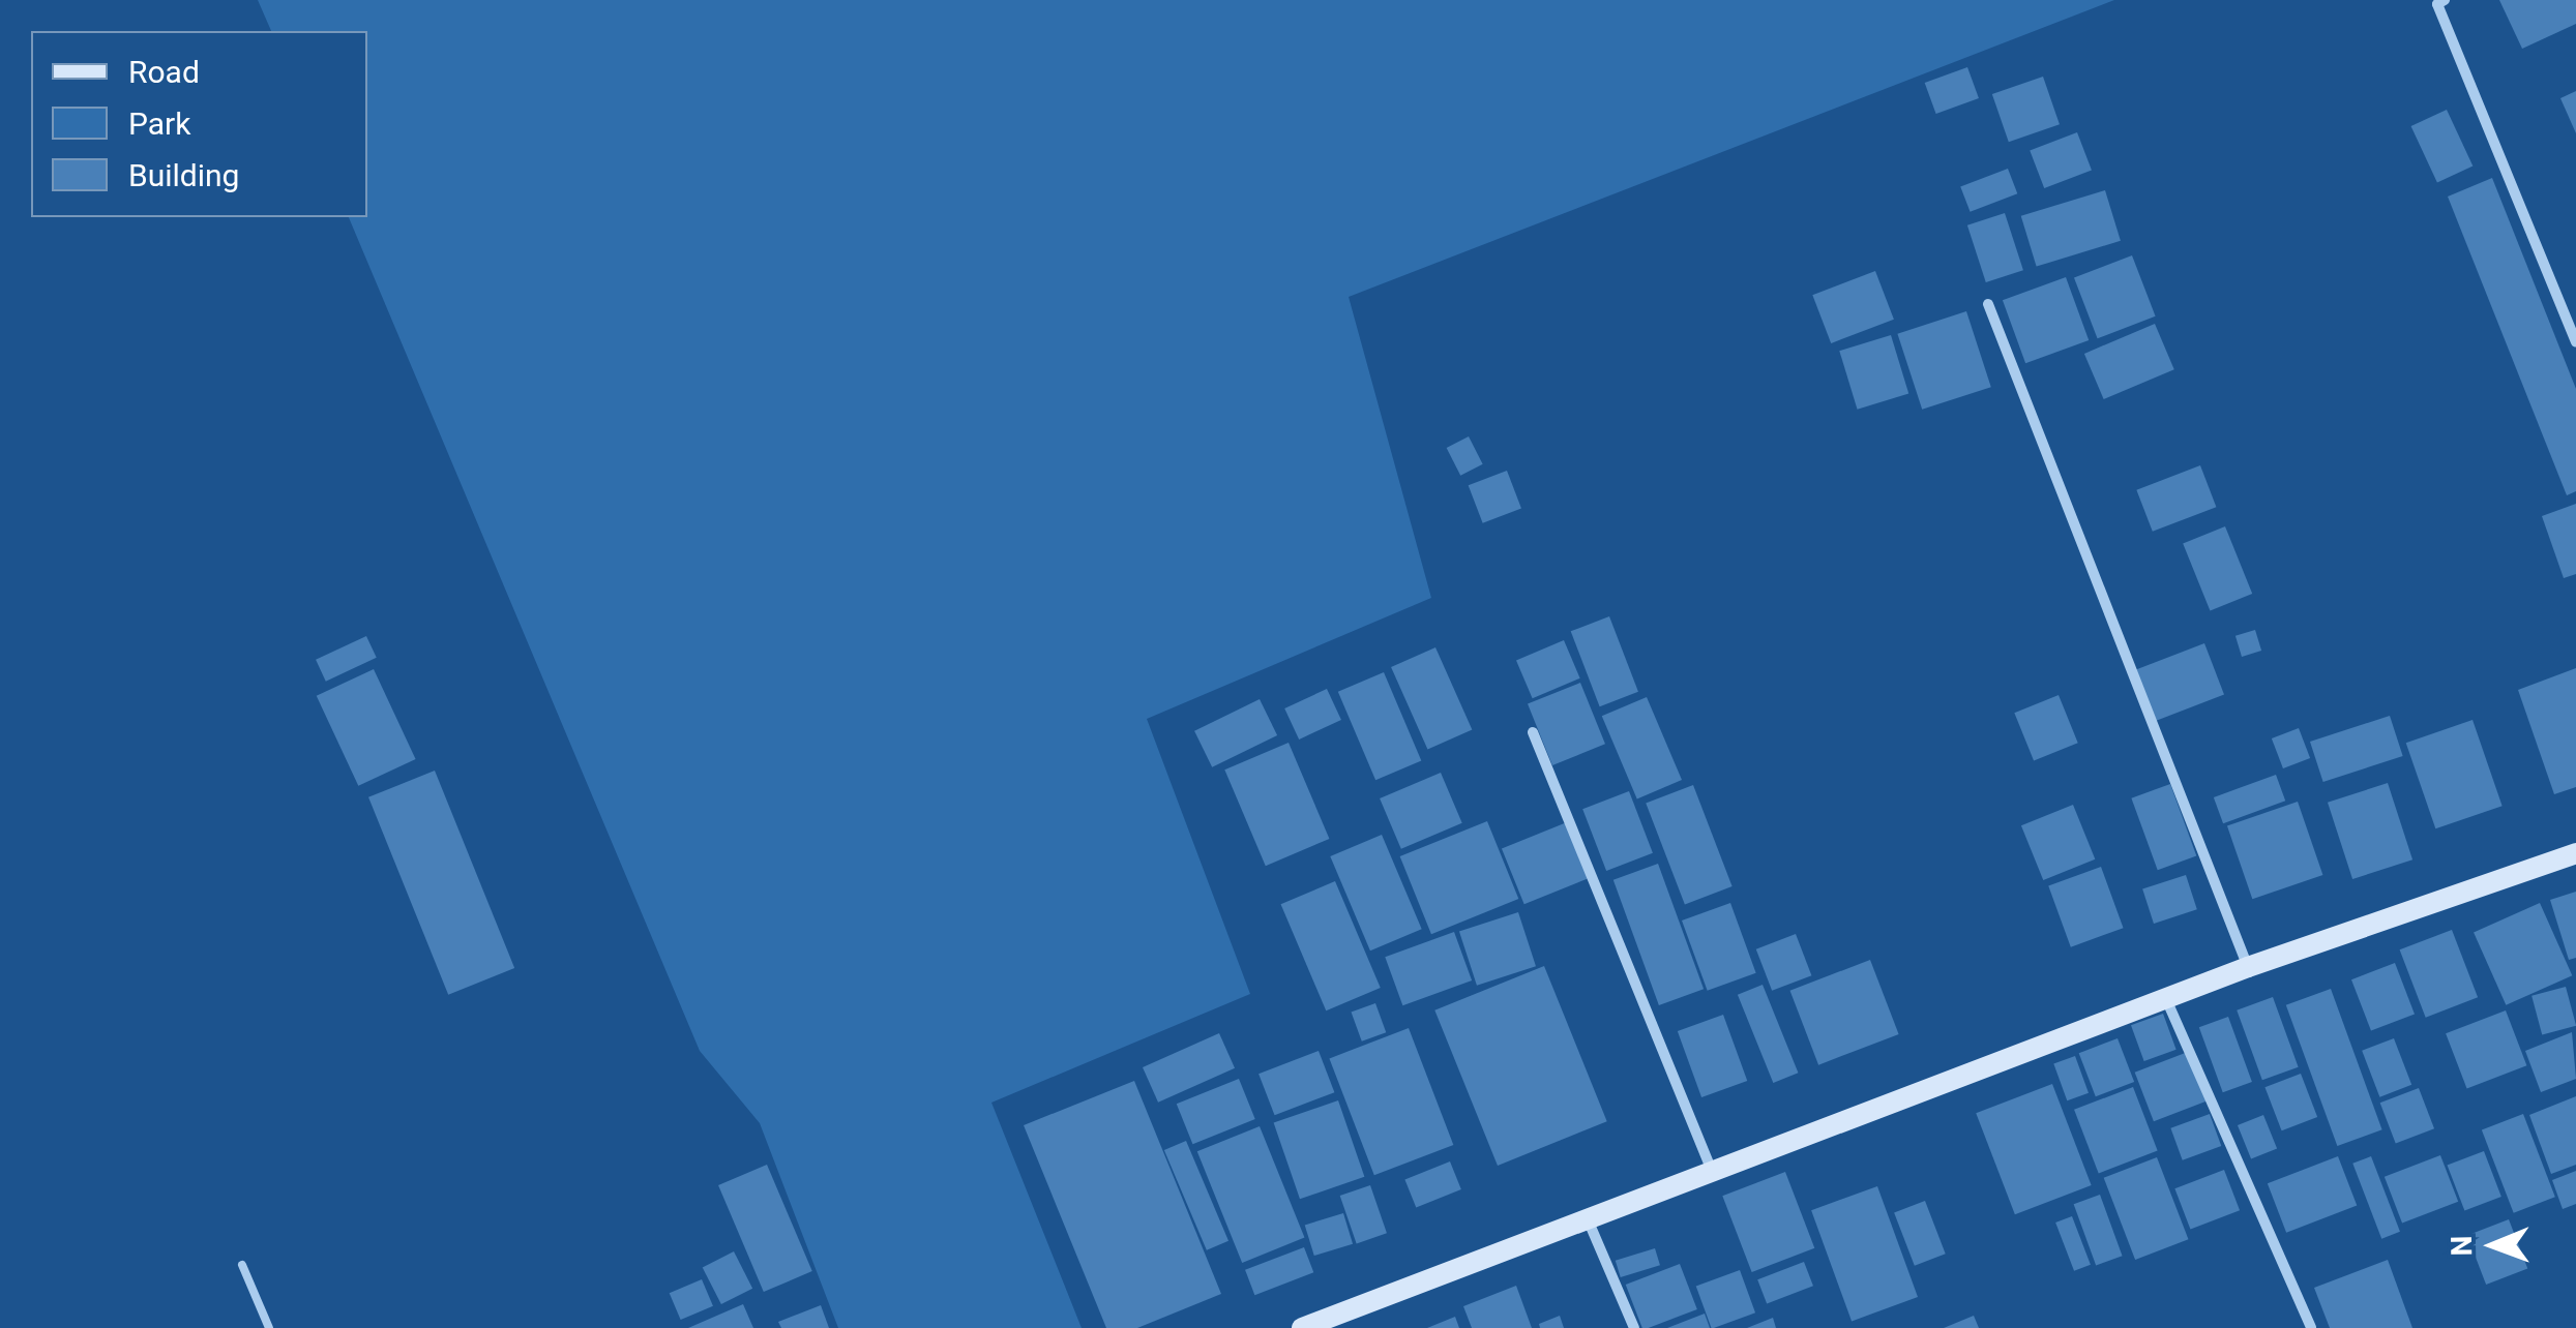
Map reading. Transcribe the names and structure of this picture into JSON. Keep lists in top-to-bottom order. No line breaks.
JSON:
{"legend":["Road","Park","Building"],"north":"left"}
